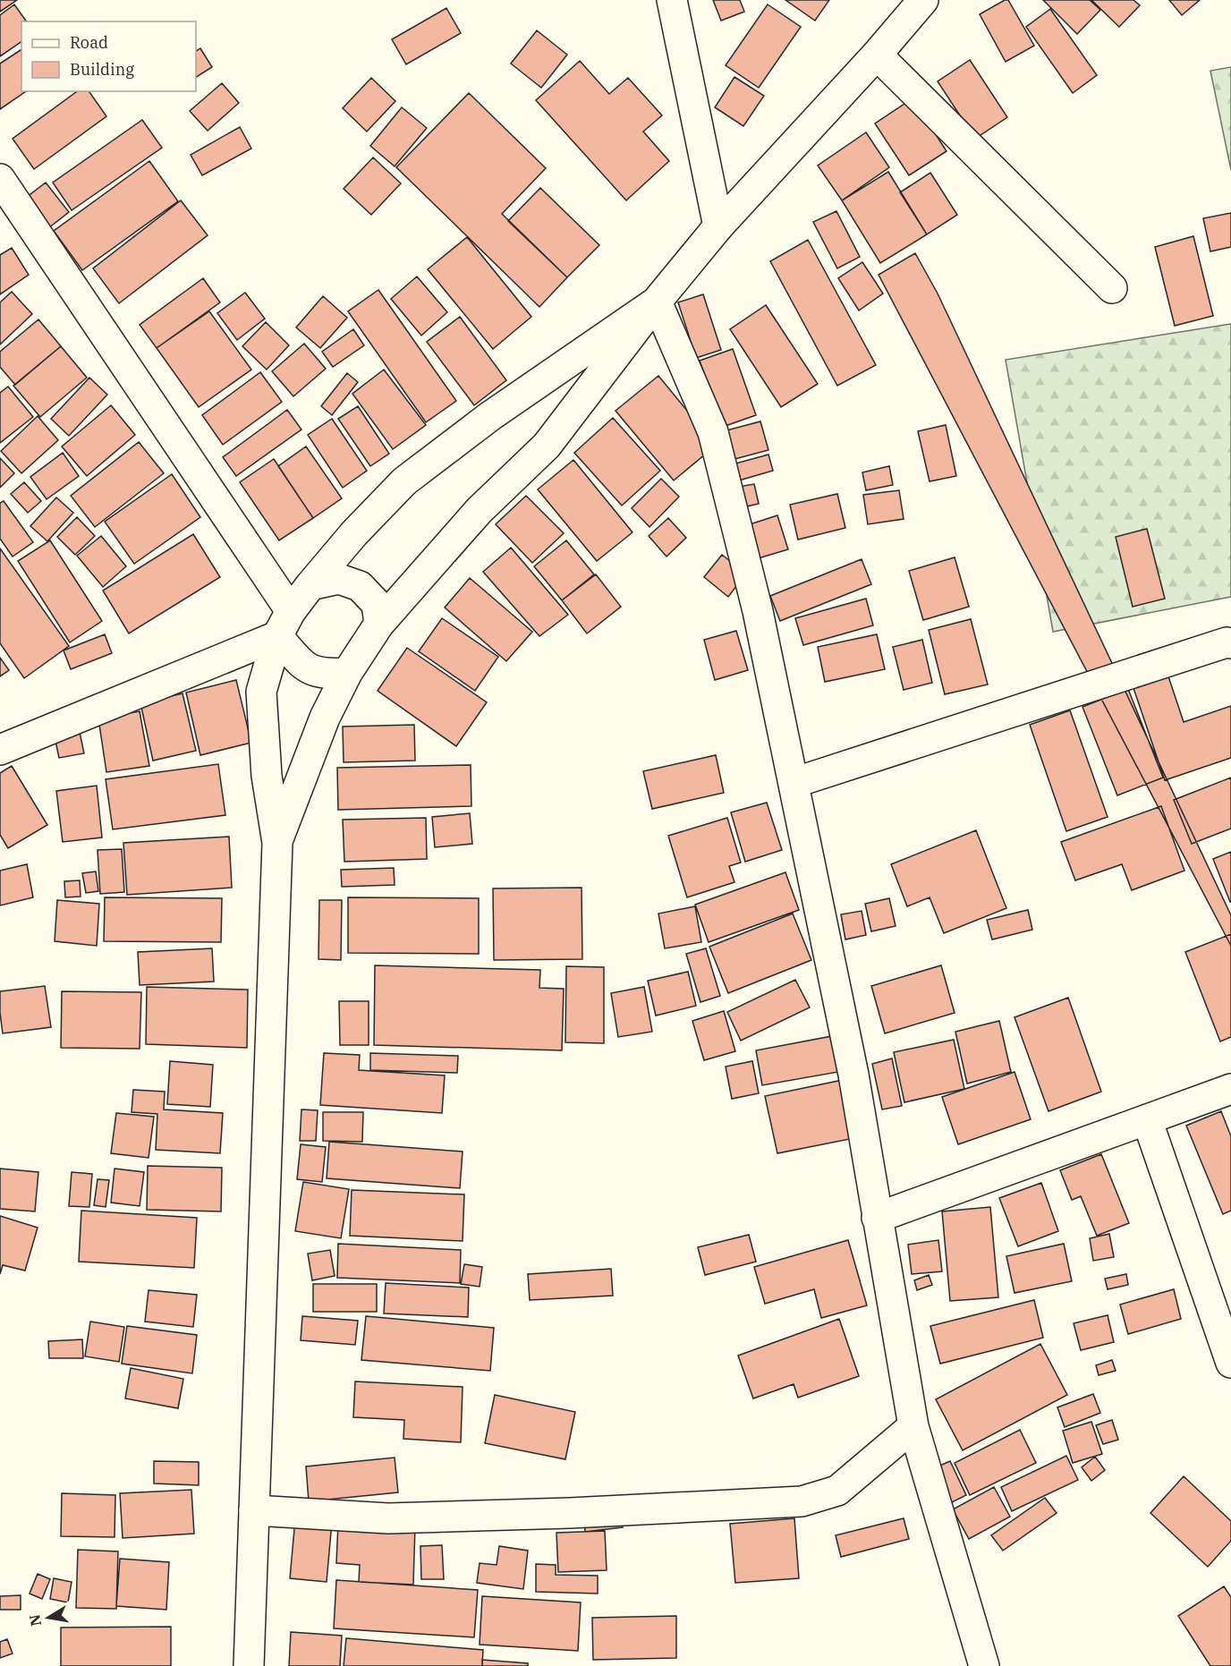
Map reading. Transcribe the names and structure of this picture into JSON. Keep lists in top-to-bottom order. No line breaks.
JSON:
{"legend":["Road","Building"],"north":"left"}
